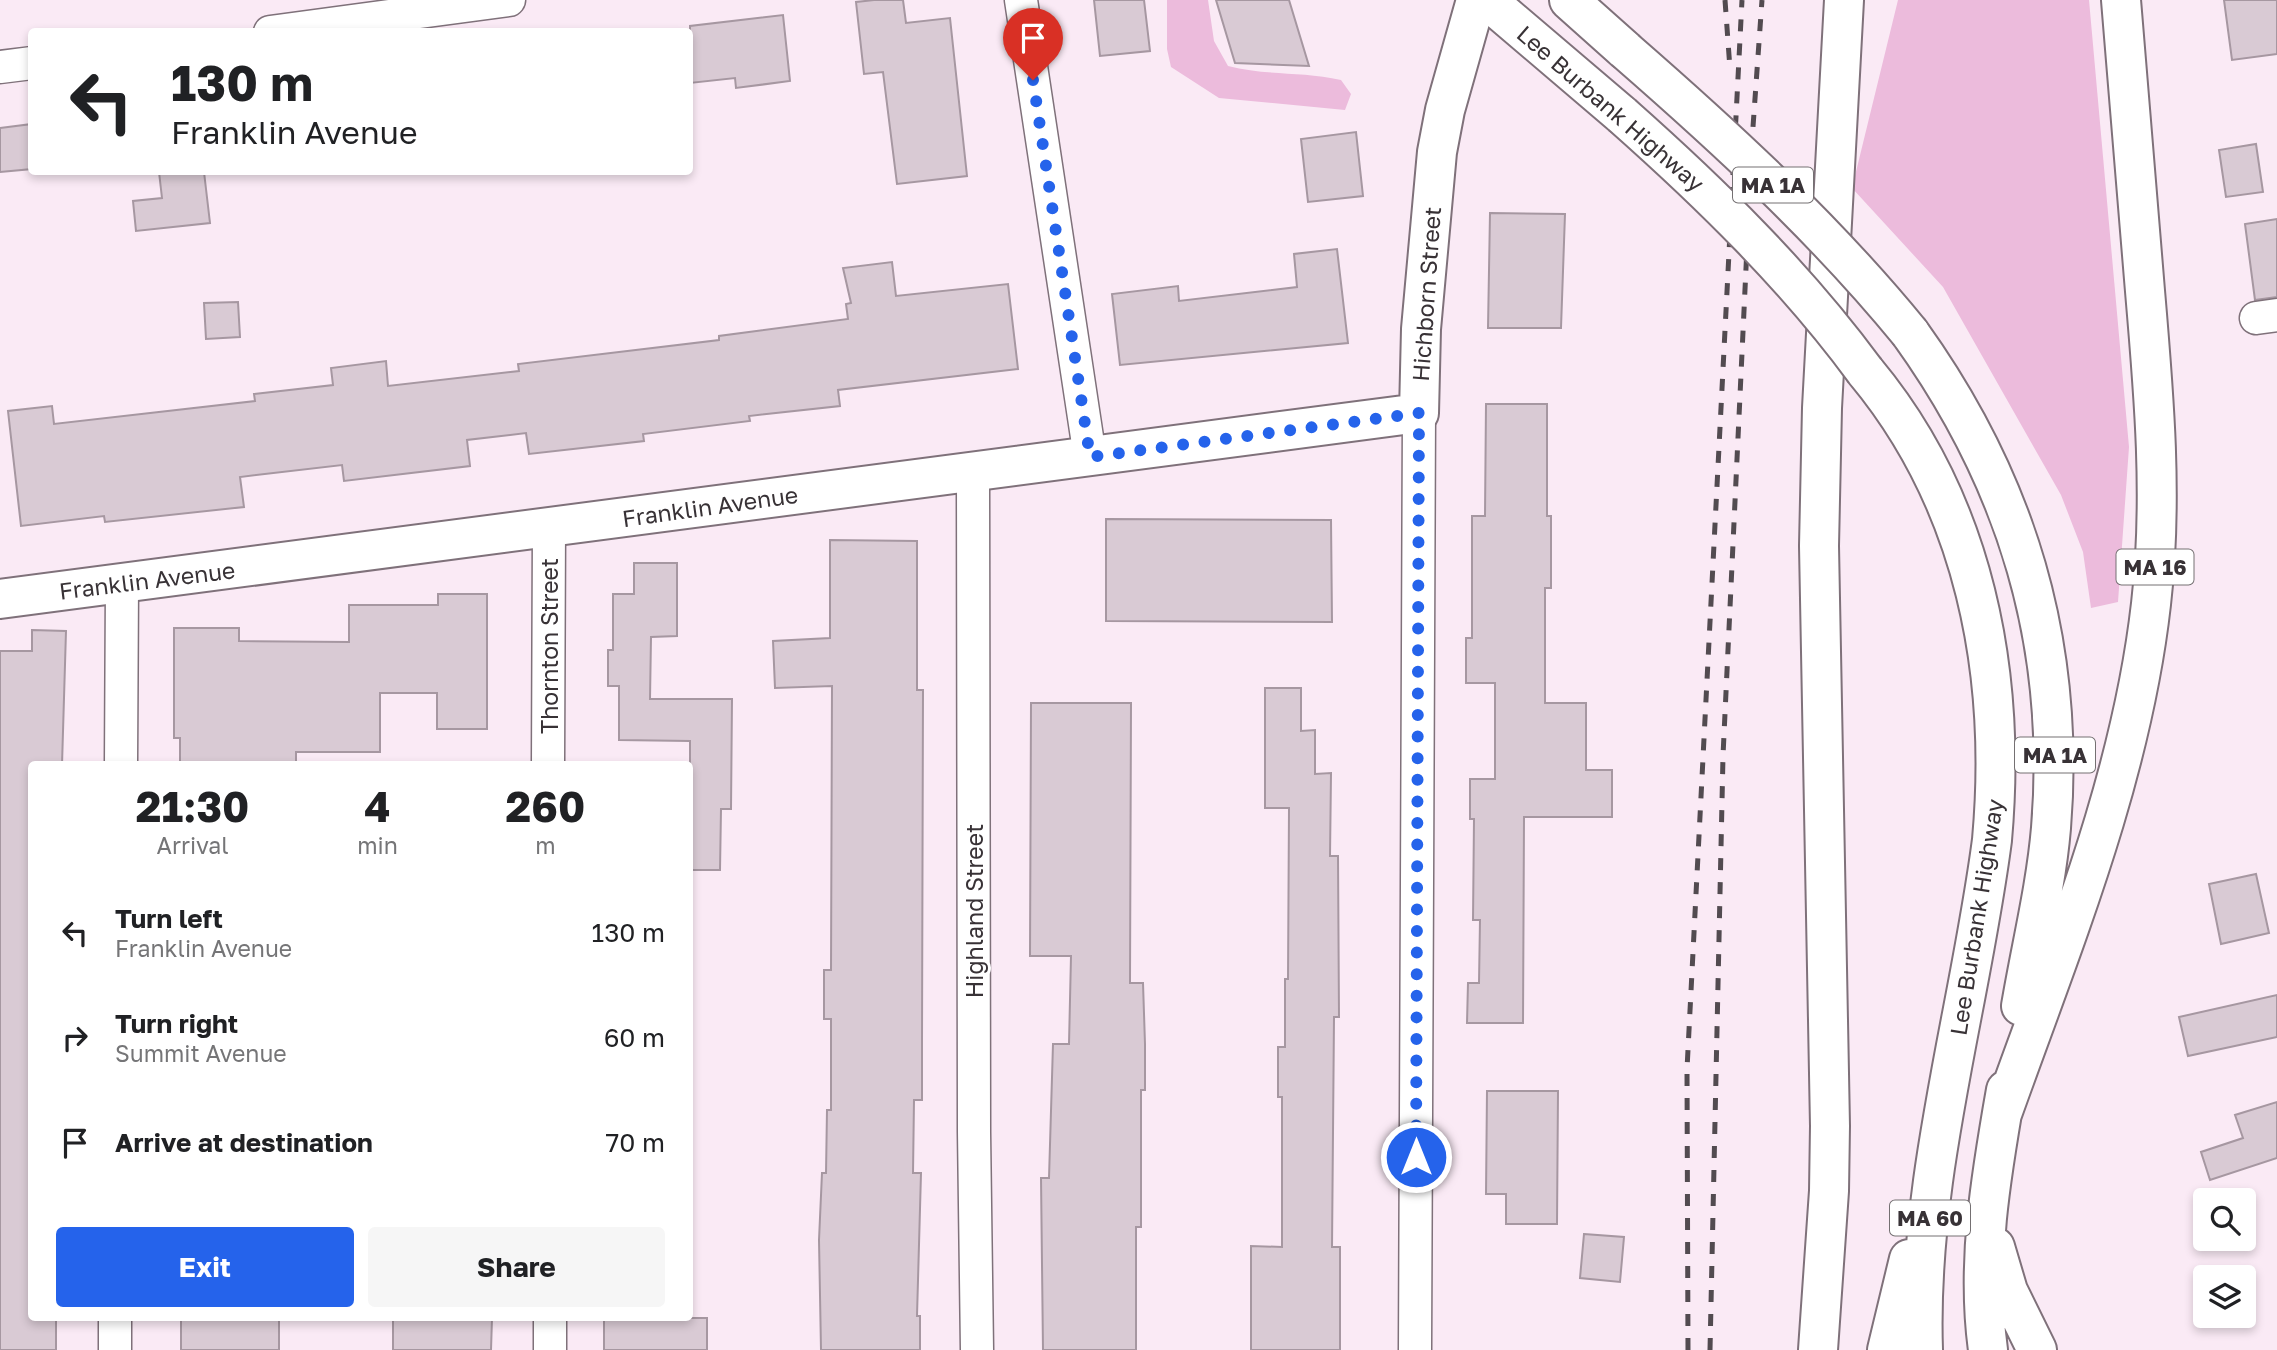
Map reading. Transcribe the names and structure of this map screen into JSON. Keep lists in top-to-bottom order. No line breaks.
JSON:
{"streets":{"main road":["Lee Burbank Highway","MA 1A","Hichborn Street","Franklin Avenue","MA 16","MA 60"],"street":["Thornton Street","Highland Street"]},"crossings":[["Lee Burbank Highway","MA 1A"],["MA 1A","MA 16"],["MA 1A","MA 60"],["Hichborn Street","Franklin Avenue"],["Franklin Avenue","Thornton Street"],["Franklin Avenue","Highland Street"]],"page":{"turn":["130 m","Franklin Avenue"],"eta":["21:30","Arrival","4","min","260","m"],"list":[{"name":"Turn left","note":"Franklin Avenue","value":"130 m"},{"name":"Turn right","note":"Summit Avenue","value":"60 m"},{"name":"Arrive at destination","value":"70 m"}],"buttons":["Exit","Share"]}}
